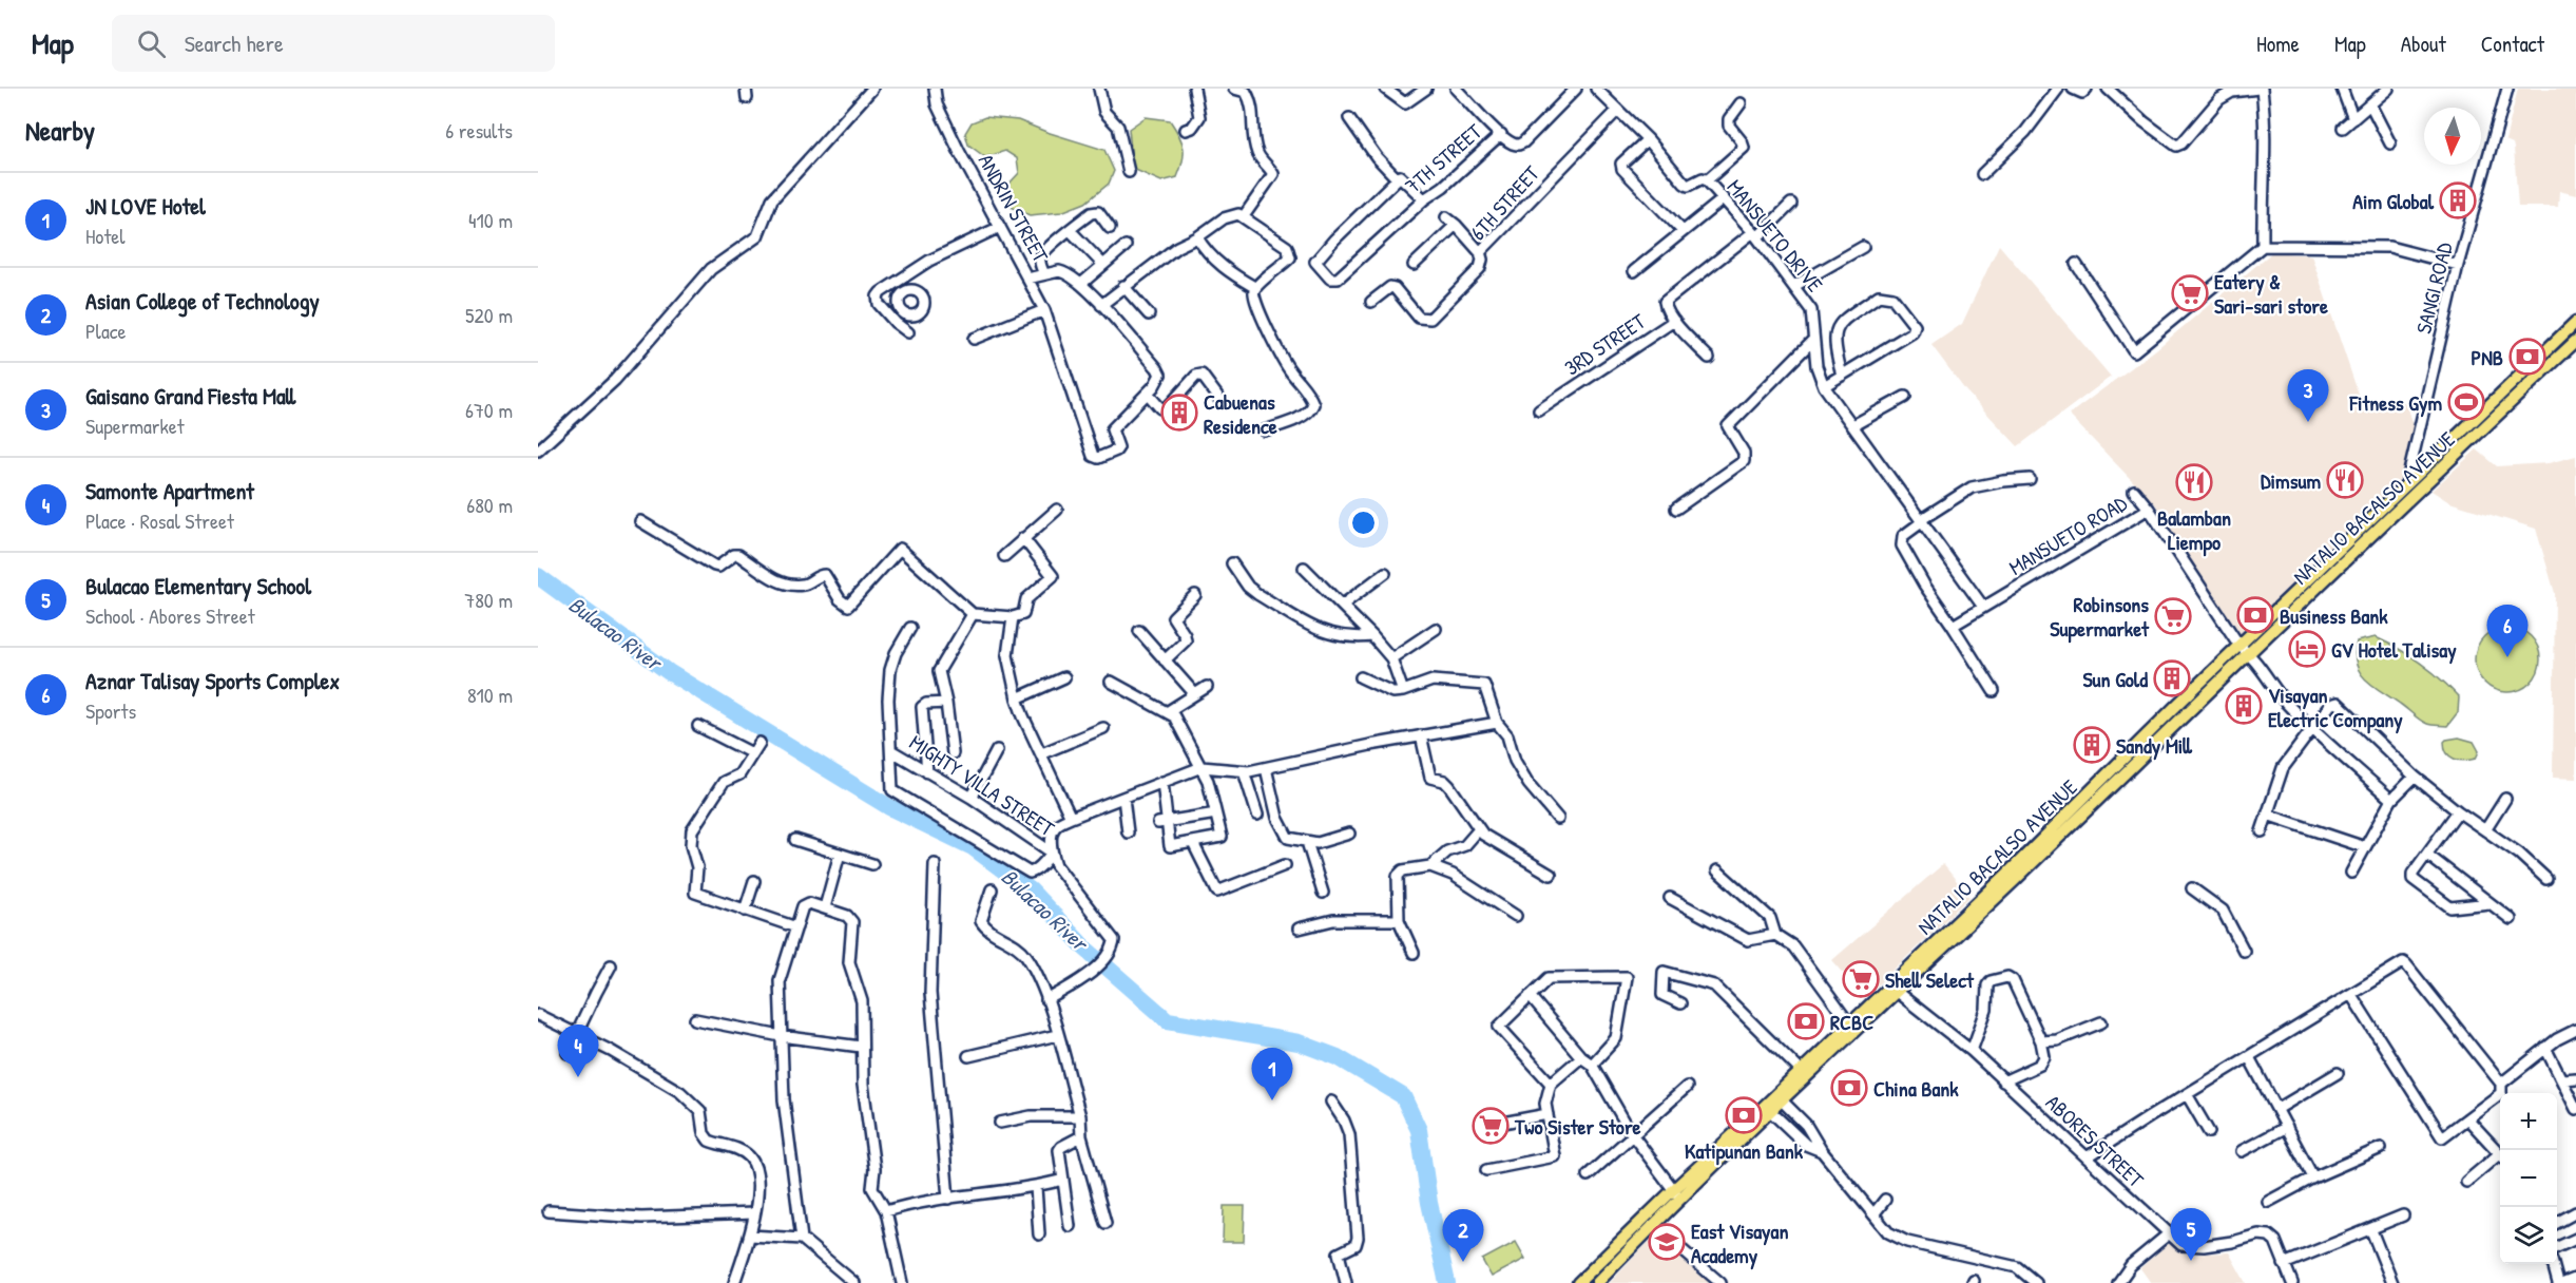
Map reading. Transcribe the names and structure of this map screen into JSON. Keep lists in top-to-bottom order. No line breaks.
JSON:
{"streets":{"main road":["NATALIO BACALSO AVENUE"],"street":["7TH STREET","6TH STREET","ANDRIN STREET","MANSUETO DRIVE","SANGI ROAD","3RD STREET","MANSUETO ROAD","MIGHTY VILLA STREET","ABORES STREET"]},"crossings":[["6TH STREET","MANSUETO DRIVE"],["MANSUETO DRIVE","3RD STREET"],["MANSUETO DRIVE","MANSUETO ROAD"],["SANGI ROAD","NATALIO BACALSO AVENUE"],["NATALIO BACALSO AVENUE","MANSUETO ROAD"],["NATALIO BACALSO AVENUE","ABORES STREET"]],"water":["Bulacao River"],"places":{"building":["Aim Global","Cabuenas Residence","Sun Gold","Visayan Electric Company","Sandy Mill"],"supermarket":["Eatery & Sari-sari store","Robinsons Supermarket","Shell Select","Two Sister Store"],"bank":["PNB","Business Bank","RCBC","China Bank","Katipunan Bank"],"sports":["Fitness Gym"],"restaurant":["Dimsum","Balamban Liempo"],"hotel":["GV Hotel Talisay"],"school or university":["East Visayan Academy"]},"north":"bottom","page":{"header":"Map","search":"Search here","nav":["Home","Map","About","Contact"],"heading":["Nearby","6 results"],"list":[{"mark":"1","name":"JN LOVE Hotel","note":"Hotel","value":"410 m"},{"mark":"2","name":"Asian College of Technology","note":"Place","value":"520 m"},{"mark":"3","name":"Gaisano Grand Fiesta Mall","note":"Supermarket","value":"670 m"},{"mark":"4","name":"Samonte Apartment","note":"Place · Rosal Street","value":"680 m"},{"mark":"5","name":"Bulacao Elementary School","note":"School · Abores Street","value":"780 m"},{"mark":"6","name":"Aznar Talisay Sports Complex","note":"Sports","value":"810 m"}],"pins":["3","6","4","1","5","2"],"map_buttons":["+","−"]}}
